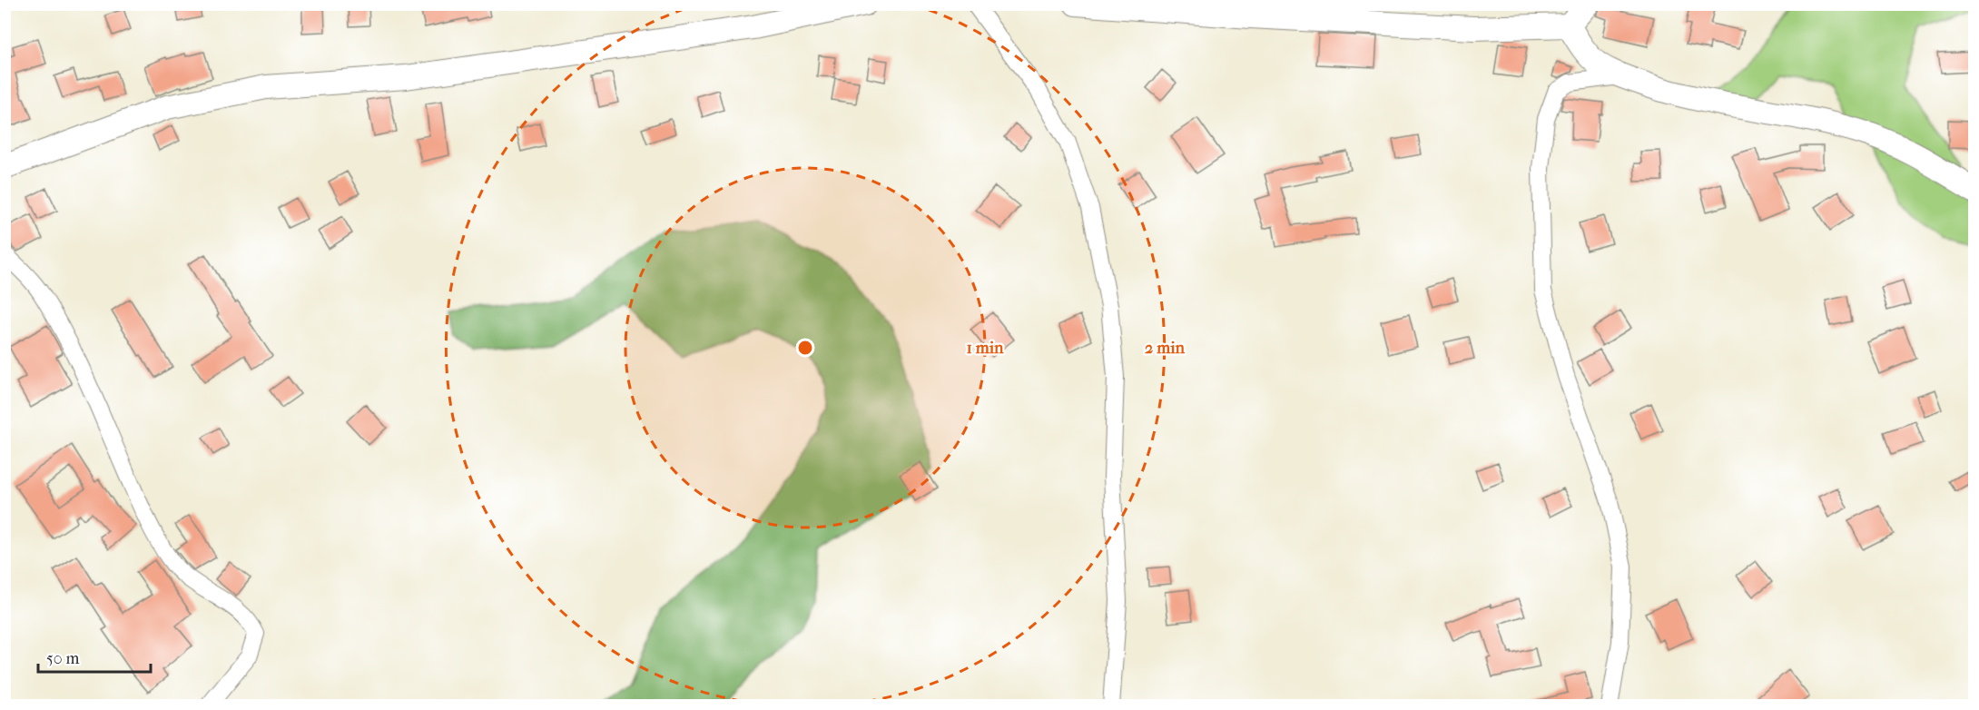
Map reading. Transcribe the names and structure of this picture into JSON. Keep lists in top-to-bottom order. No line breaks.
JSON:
{"scale_bar":"50 m","rings":["1 min","2 min"]}
